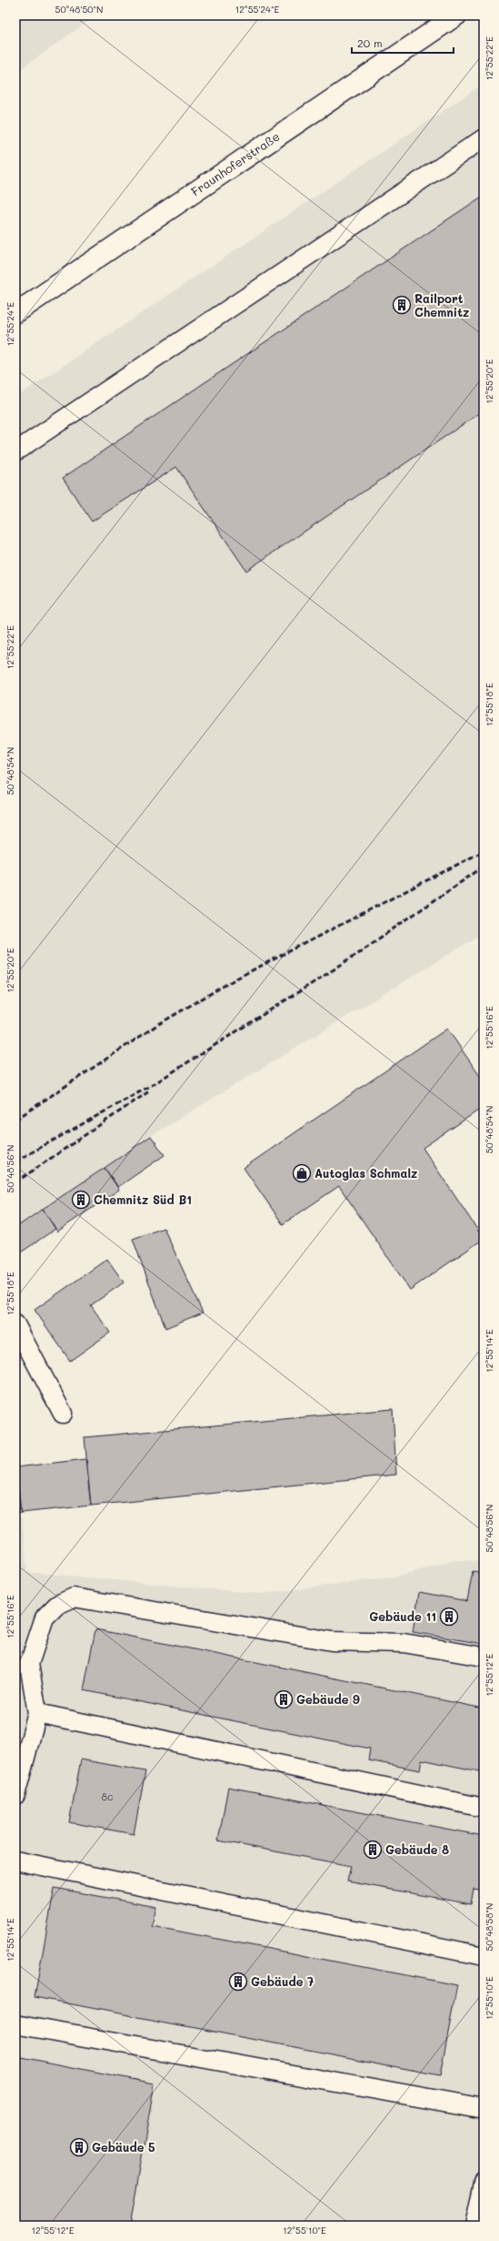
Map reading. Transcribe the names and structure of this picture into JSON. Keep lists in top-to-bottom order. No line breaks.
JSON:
{"streets":{"main road":["Fraunhoferstraße"]},"places":{"building":["Railport Chemnitz","Chemnitz Süd B1","Gebäude 11","Gebäude 9","Gebäude 8","Gebäude 7","Gebäude 5"],"shop":["Autoglas Schmalz"]},"house_numbers":["8c"],"scale_bar":"20 m","coordinates":["50°48'50\"N","12°55'24\"E","12°55'22\"E","12°55'20\"E","12°55'18\"E","50°48'54\"N","12°55'16\"E","50°48'56\"N","12°55'14\"E","12°55'12\"E","50°48'58\"N","12°55'10\"E"]}
